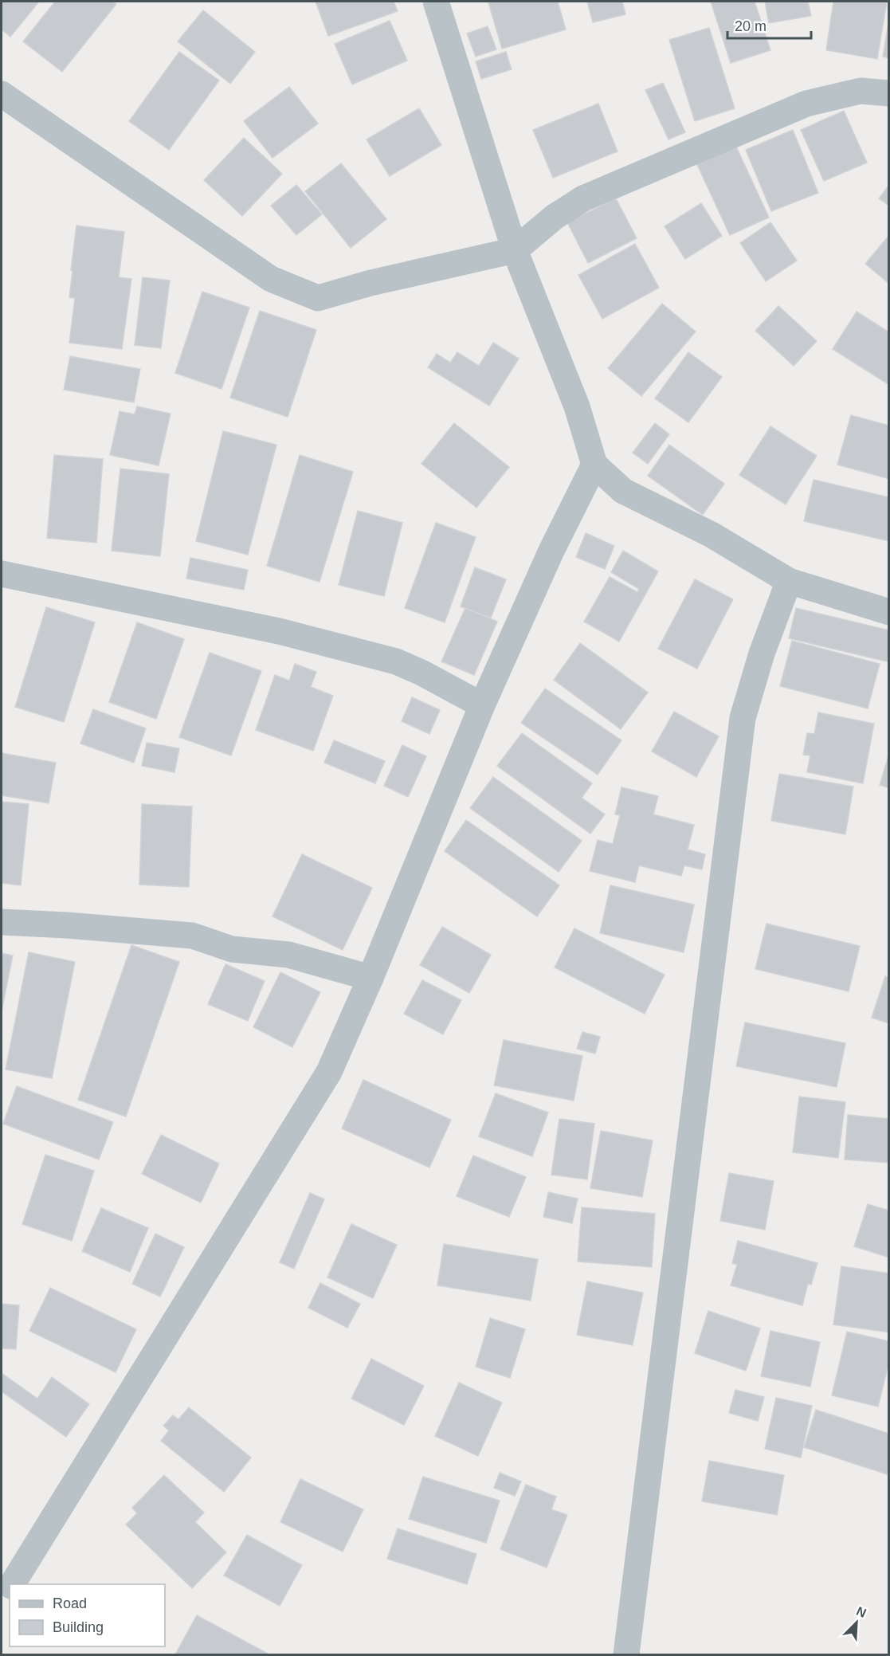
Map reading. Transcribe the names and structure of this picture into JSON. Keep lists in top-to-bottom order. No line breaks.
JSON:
{"legend":["Road","Building"],"scale_bar":"20 m","north":"top right"}
